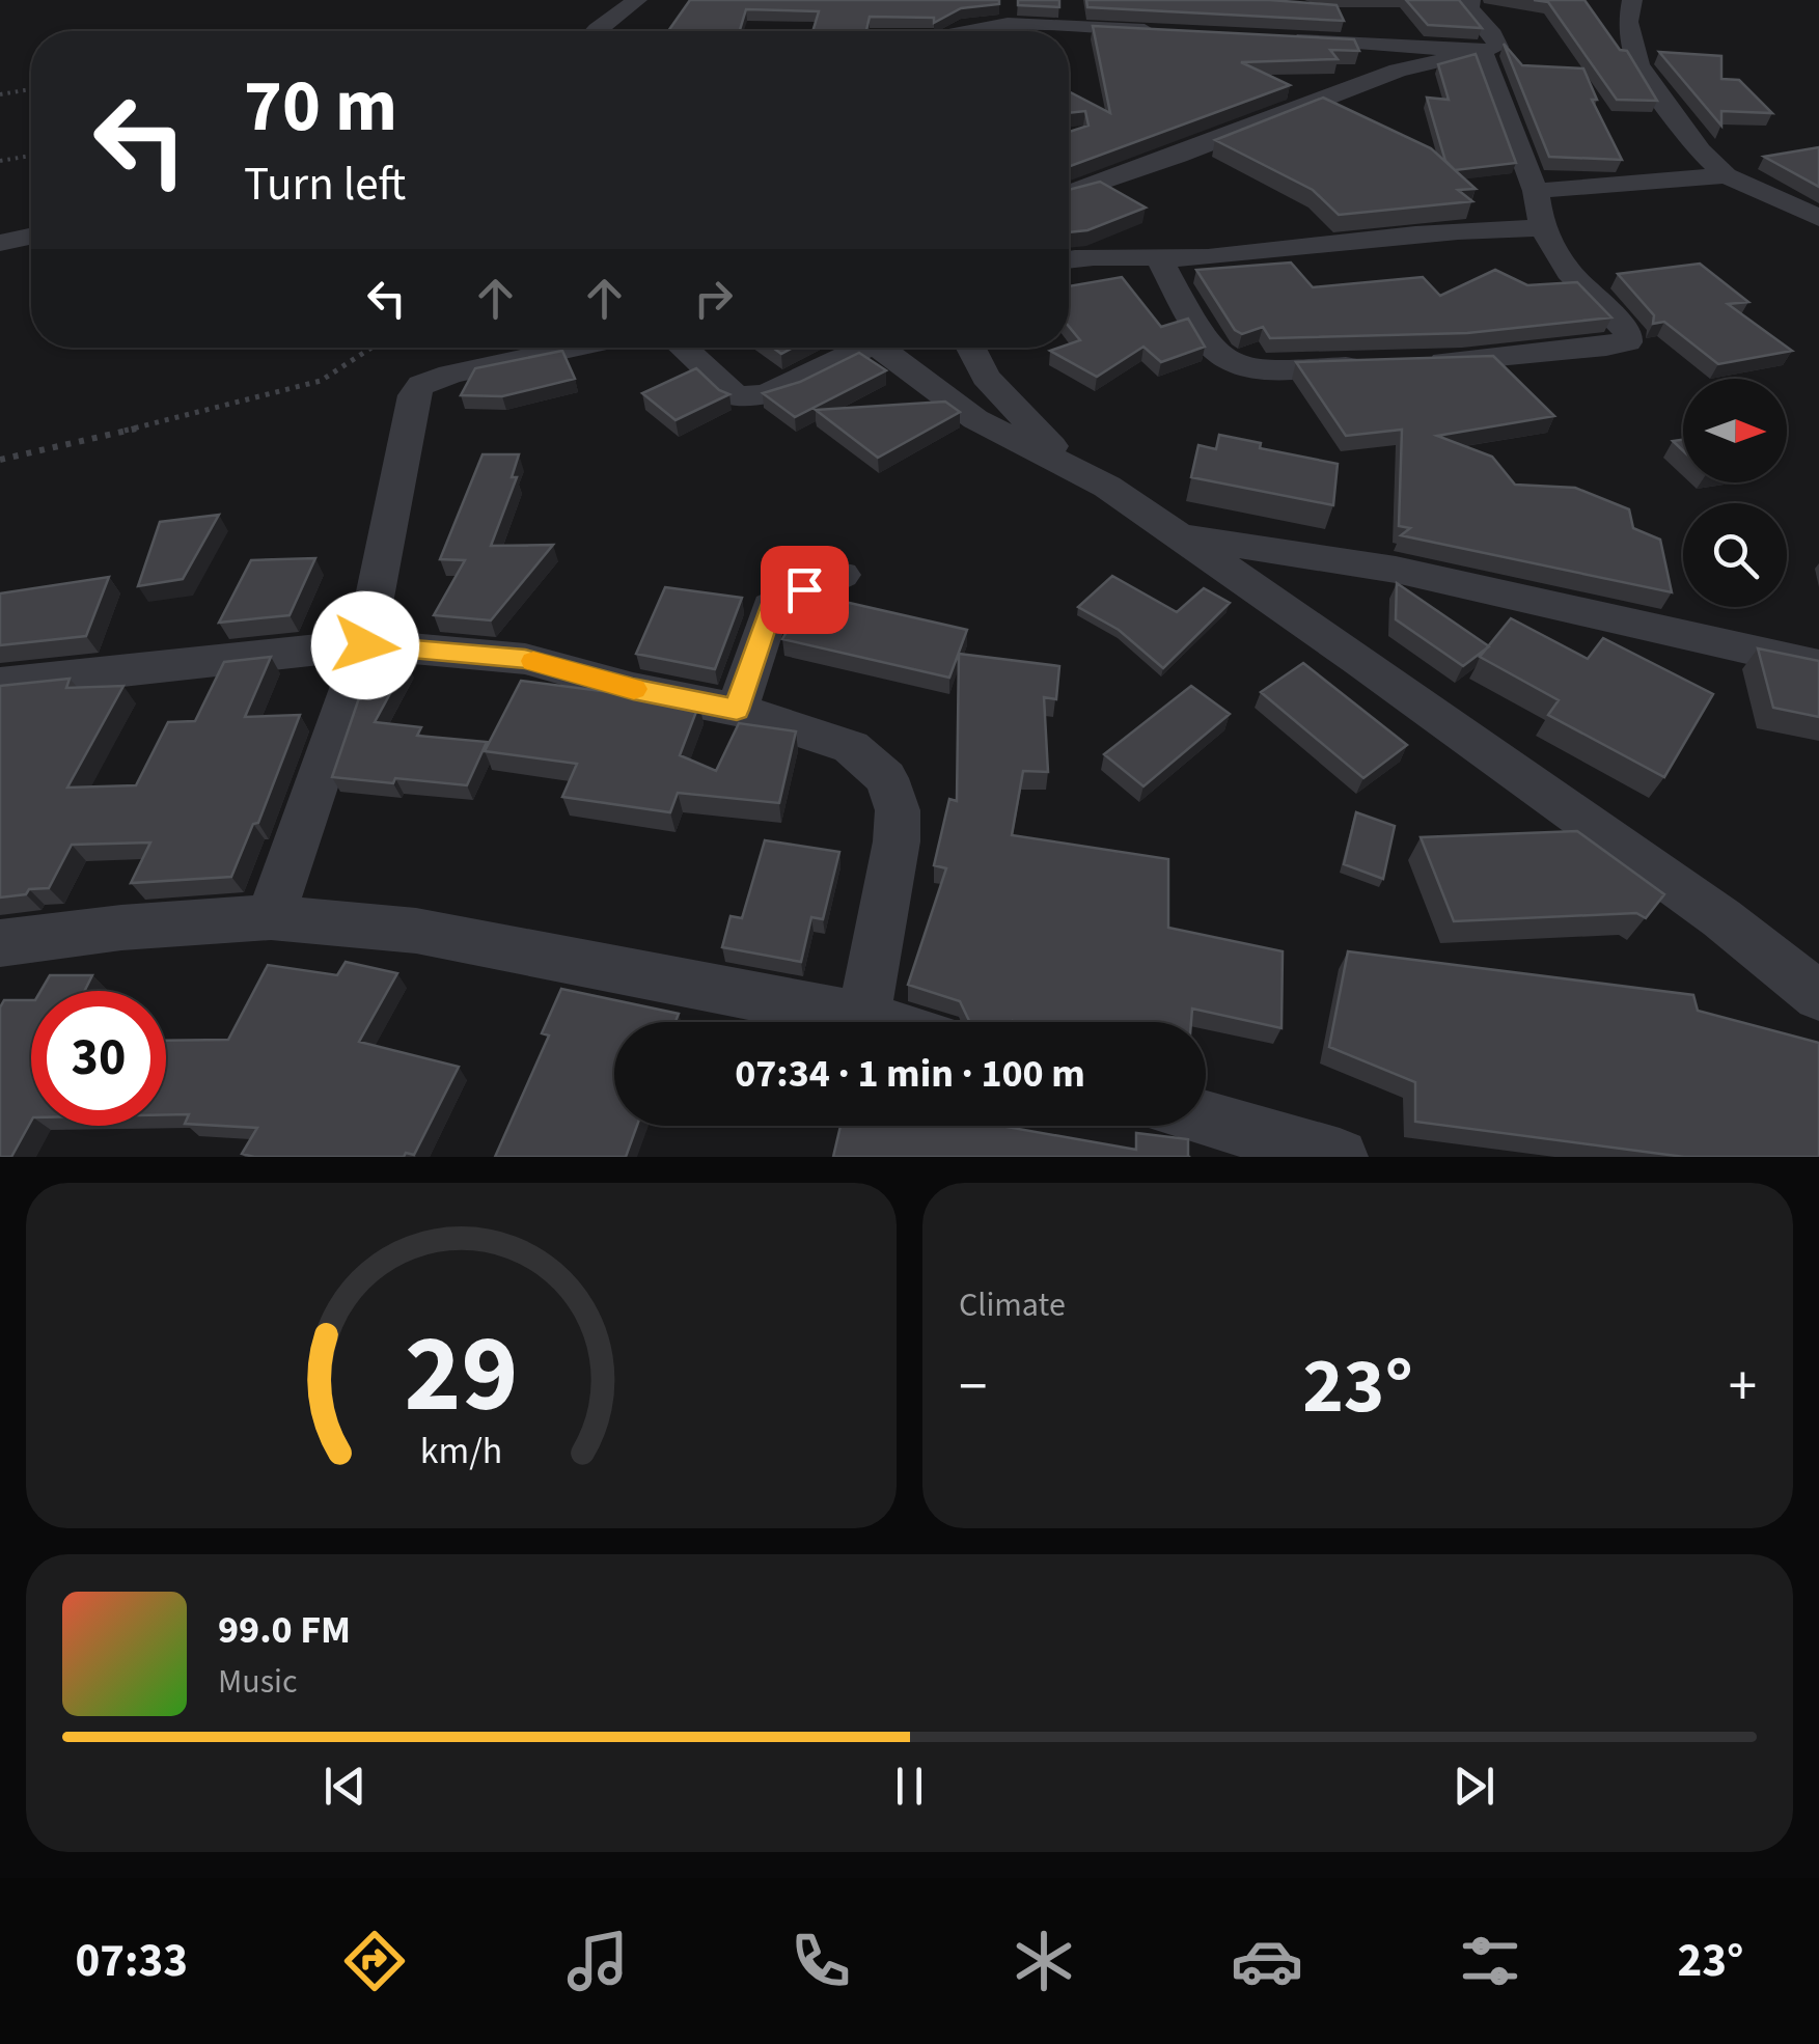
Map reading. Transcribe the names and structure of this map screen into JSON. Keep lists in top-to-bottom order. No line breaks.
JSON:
{"north":"right","page":{"turn":["70 m","Turn left"],"limit":"30","trip":"07:34 · 1 min · 100 m","tile":"Climate","heat":["−","23°","+"],"song":["99.0 FM","Music"],"tabs":["07:33","23°"],"gauge":["29","km/h"]}}
